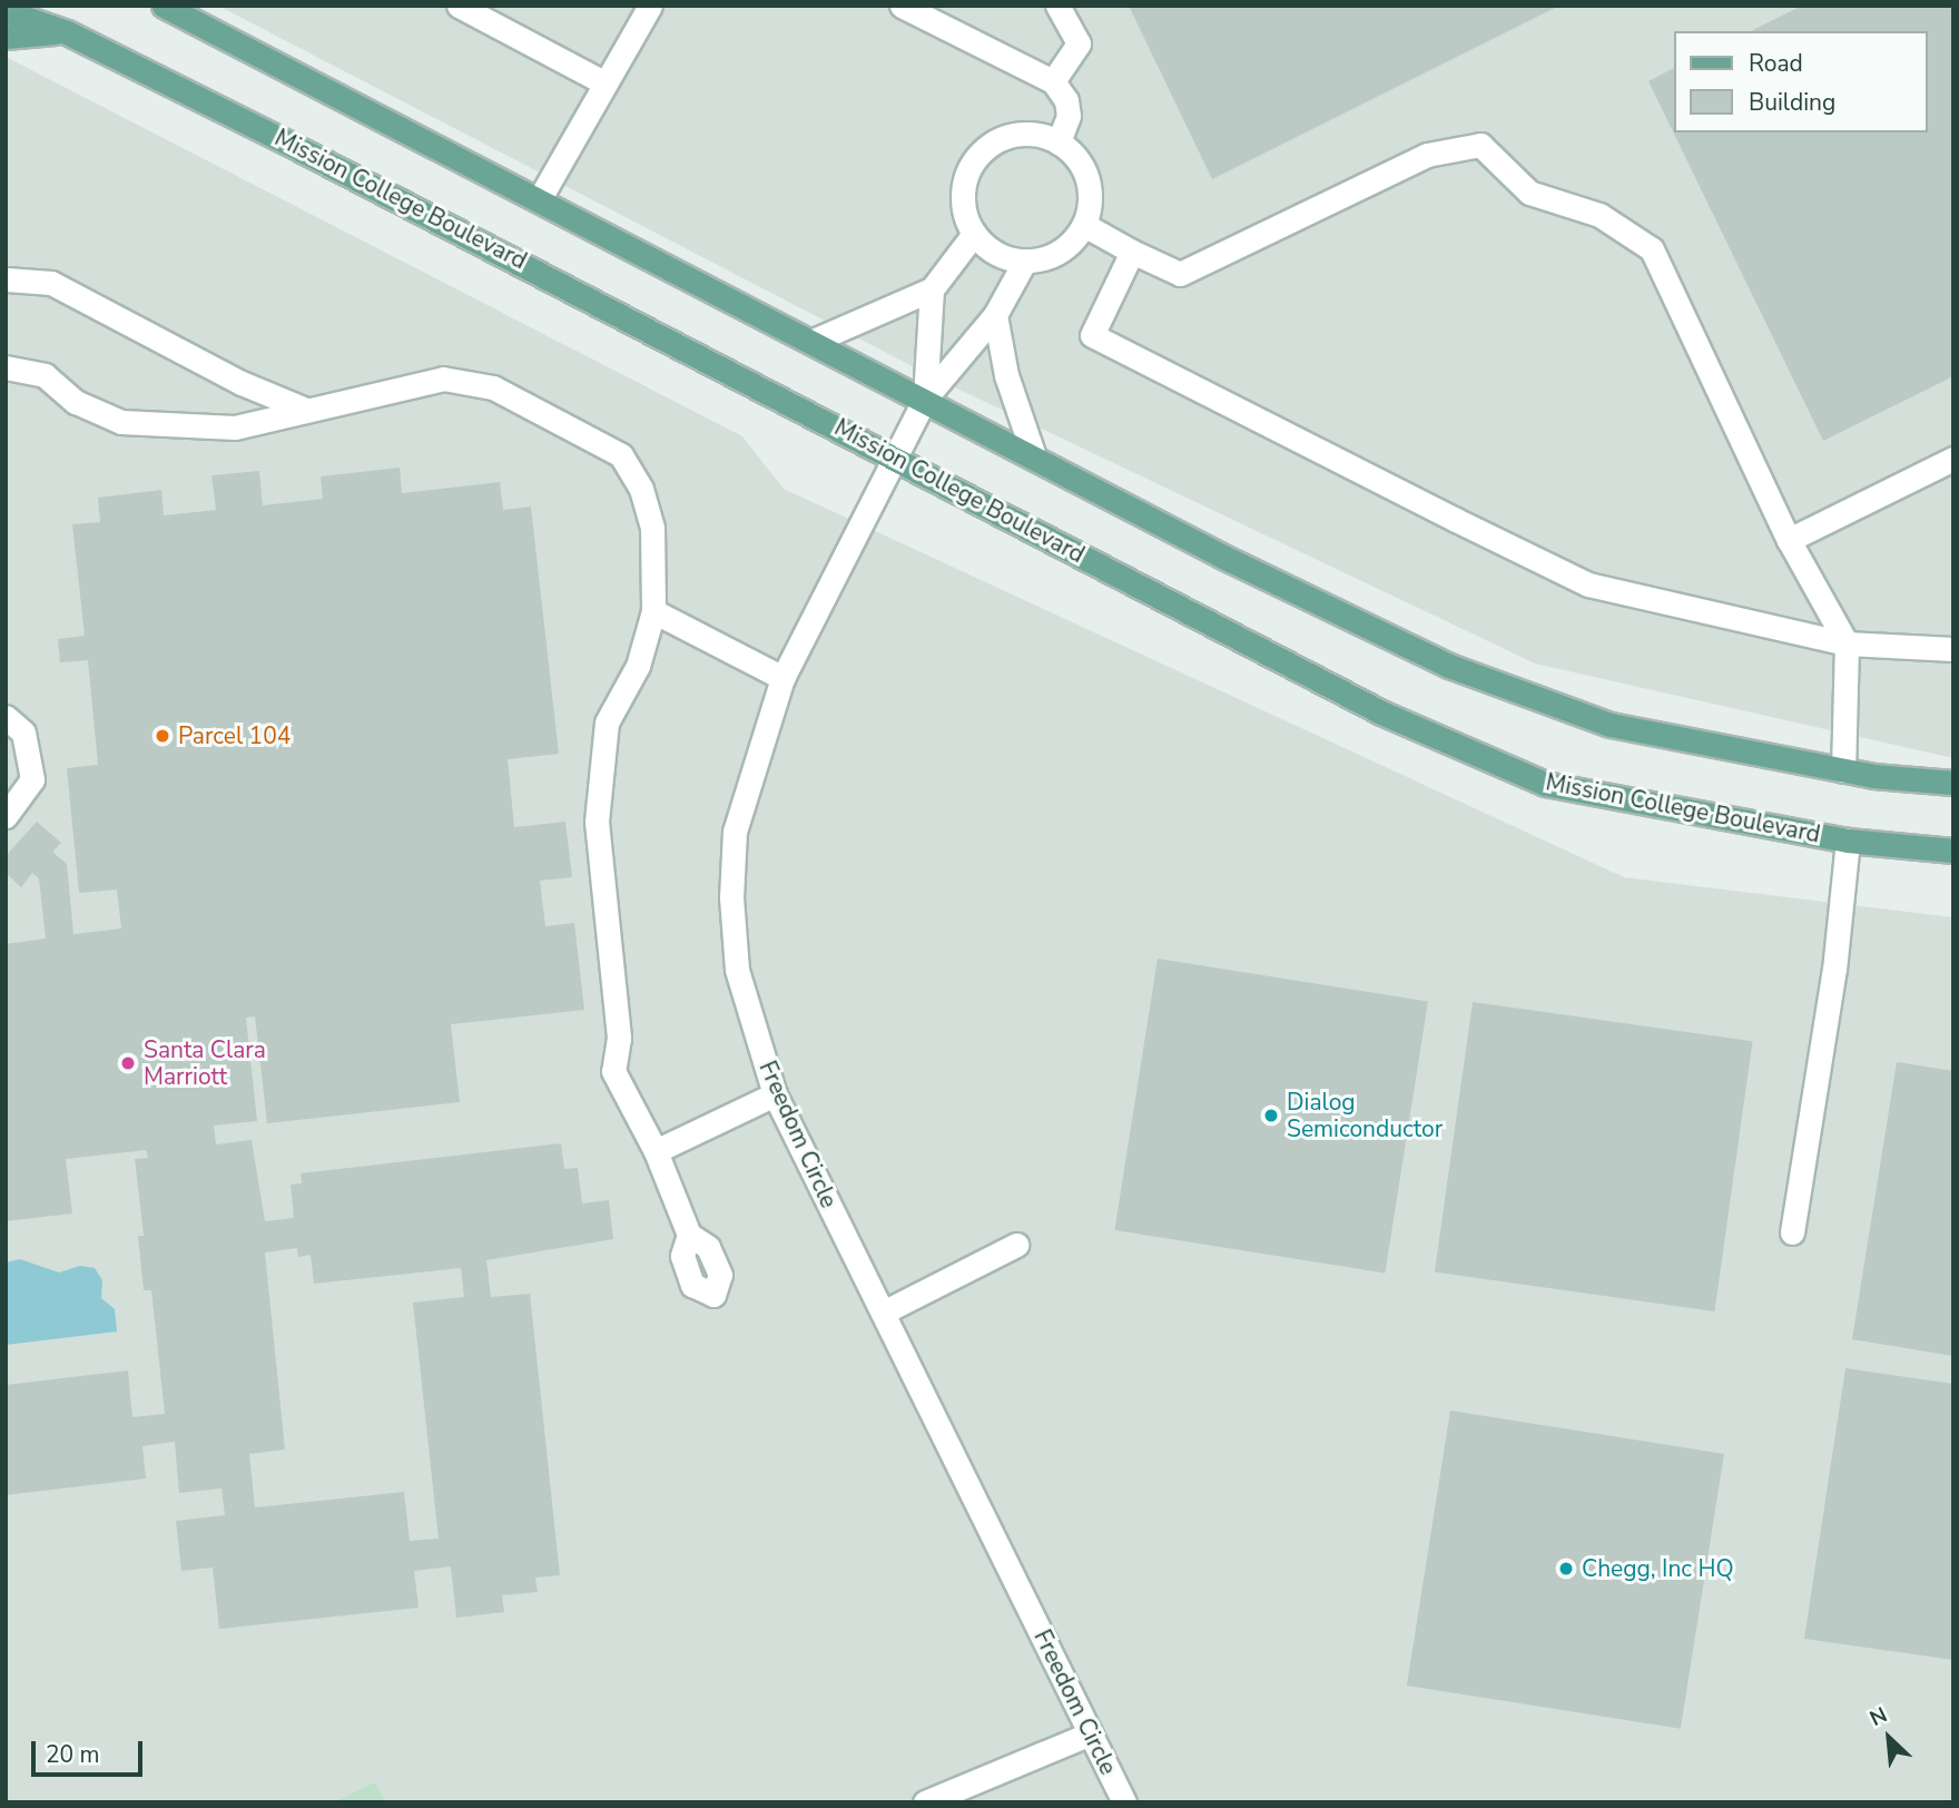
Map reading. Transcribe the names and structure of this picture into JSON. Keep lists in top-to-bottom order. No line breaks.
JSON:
{"streets":{"main road":["Mission College Boulevard"],"street":["Freedom Circle"]},"crossings":[["Mission College Boulevard","Freedom Circle"]],"places":["Parcel 104","Santa Clara Marriott","Dialog Semiconductor","Chegg, Inc HQ"],"legend":["Road","Building"],"scale_bar":"20 m","north":"top left"}
